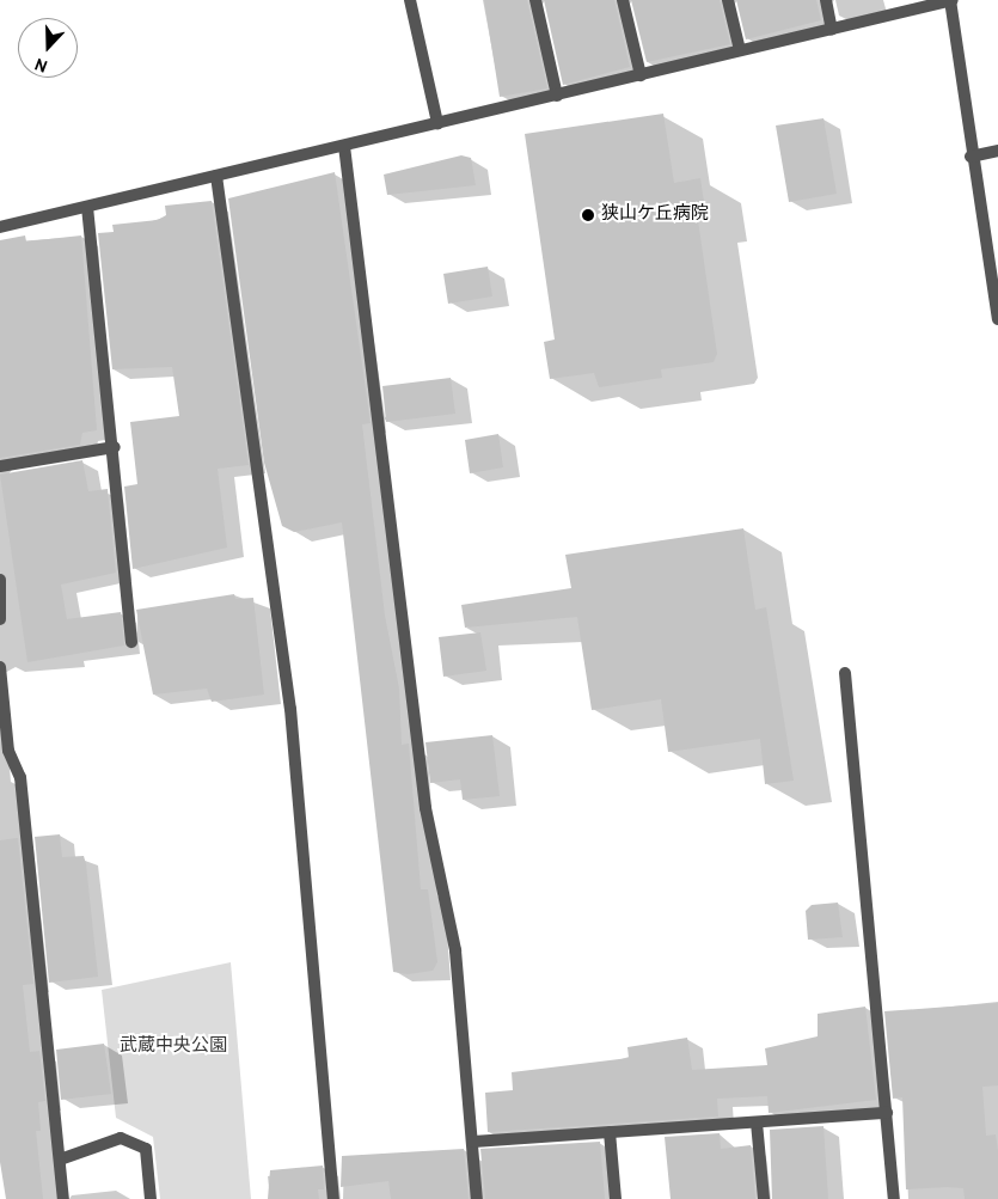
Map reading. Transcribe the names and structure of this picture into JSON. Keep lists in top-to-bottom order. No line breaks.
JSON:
{"parks":["武蔵中央公園"],"places":["狭山ケ丘病院"],"north":"bottom"}
